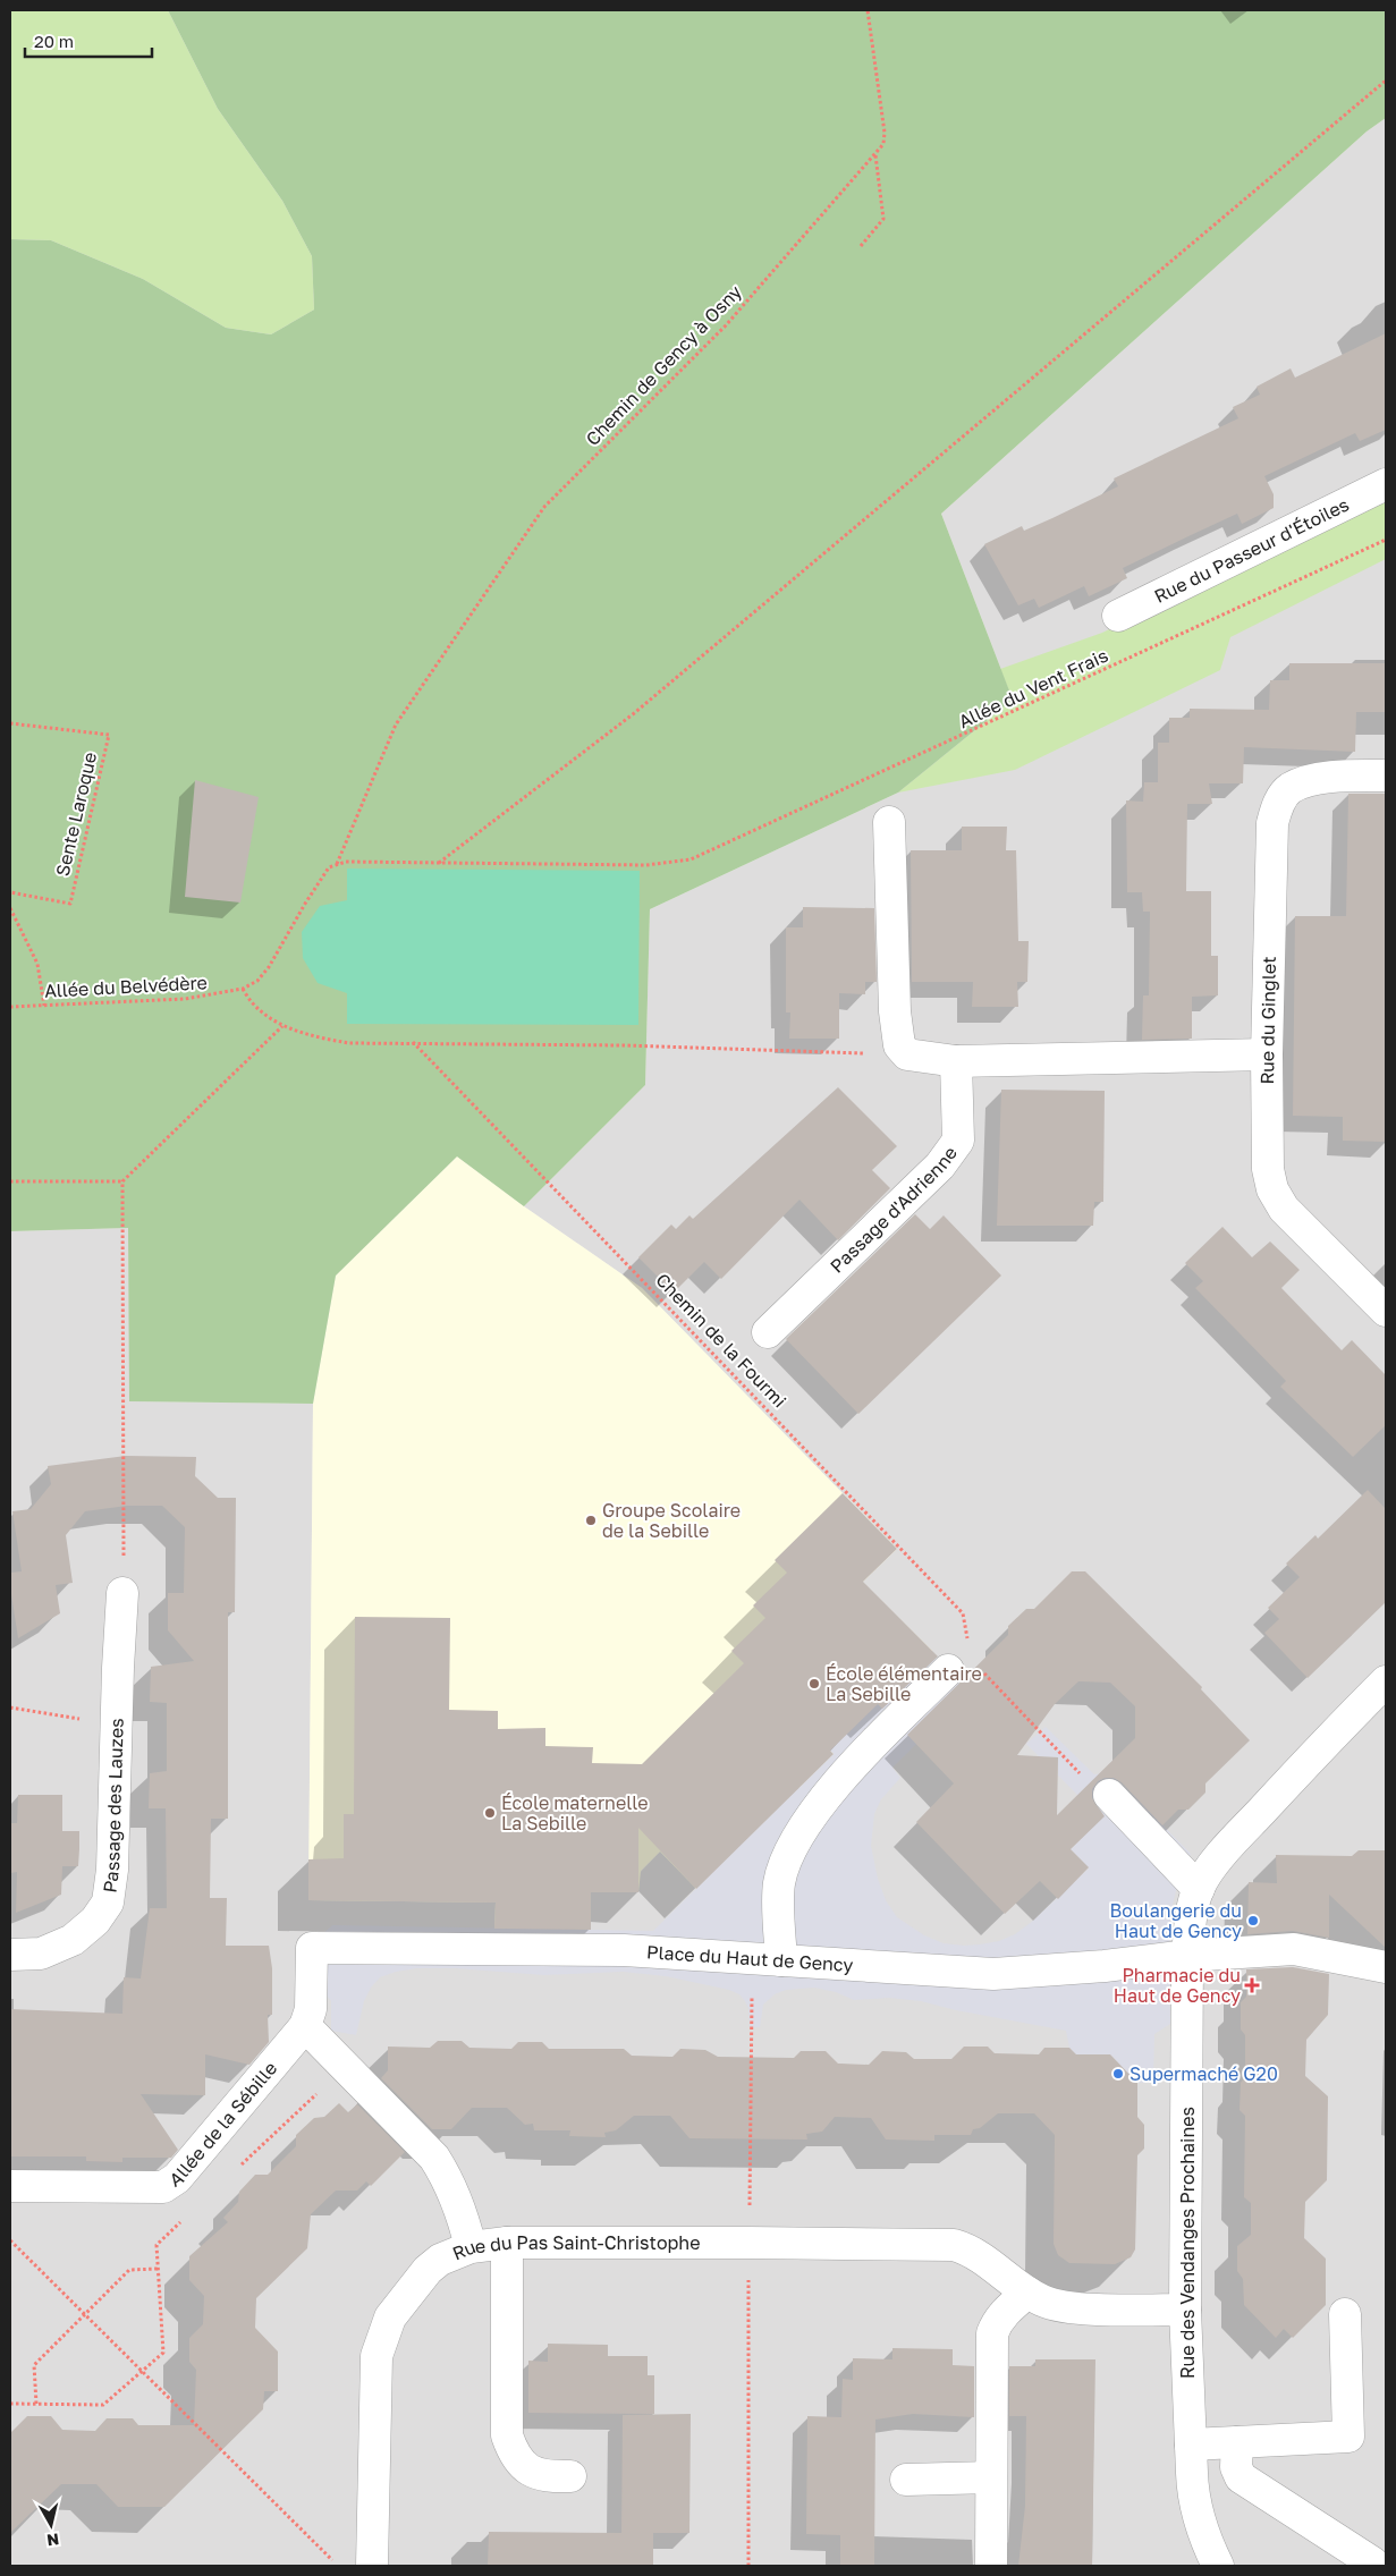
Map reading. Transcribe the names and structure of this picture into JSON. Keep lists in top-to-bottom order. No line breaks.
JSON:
{"streets":{"street":["Rue du Passeur d'Étoiles","Rue du Ginglet","Passage d'Adrienne","Passage des Lauzes","Place du Haut de Gency","Allée de la Sébille","Rue des Vendanges Prochaines","Rue du Pas Saint-Christophe"],"path":["Chemin de Gency à Osny","Allée du Vent Frais","Sente Laroque","Allée du Belvédère","Chemin de la Fourmi"]},"crossings":[["Place du Haut de Gency","Allée de la Sébille"],["Place du Haut de Gency","Rue des Vendanges Prochaines"],["Rue des Vendanges Prochaines","Rue du Pas Saint-Christophe"]],"places":{"other":["Groupe Scolaire de la Sebille","École élémentaire La Sebille","École maternelle La Sebille","Boulangerie du Haut de Gency","Supermaché G20"],"health":["Pharmacie du Haut de Gency"]},"scale_bar":"20 m","north":"bottom"}
